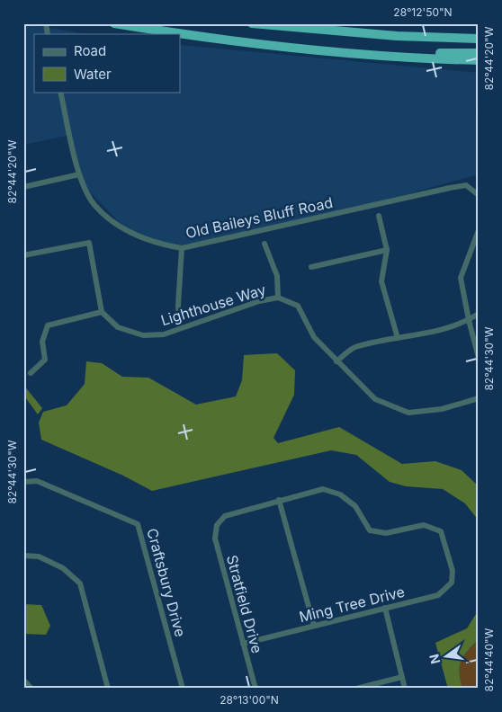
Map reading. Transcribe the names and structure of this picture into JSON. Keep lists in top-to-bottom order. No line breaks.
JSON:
{"streets":{"street":["Old Baileys Bluff Road","Lighthouse Way","Craftsbury Drive","Stratfield Drive","Ming Tree Drive"]},"crossings":[["Stratfield Drive","Ming Tree Drive"]],"legend":["Road","Water"],"north":"left","coordinates":["28°12'50\"N","82°44'20\"W","82°44'30\"W","82°44'40\"W","28°13'00\"N"]}
